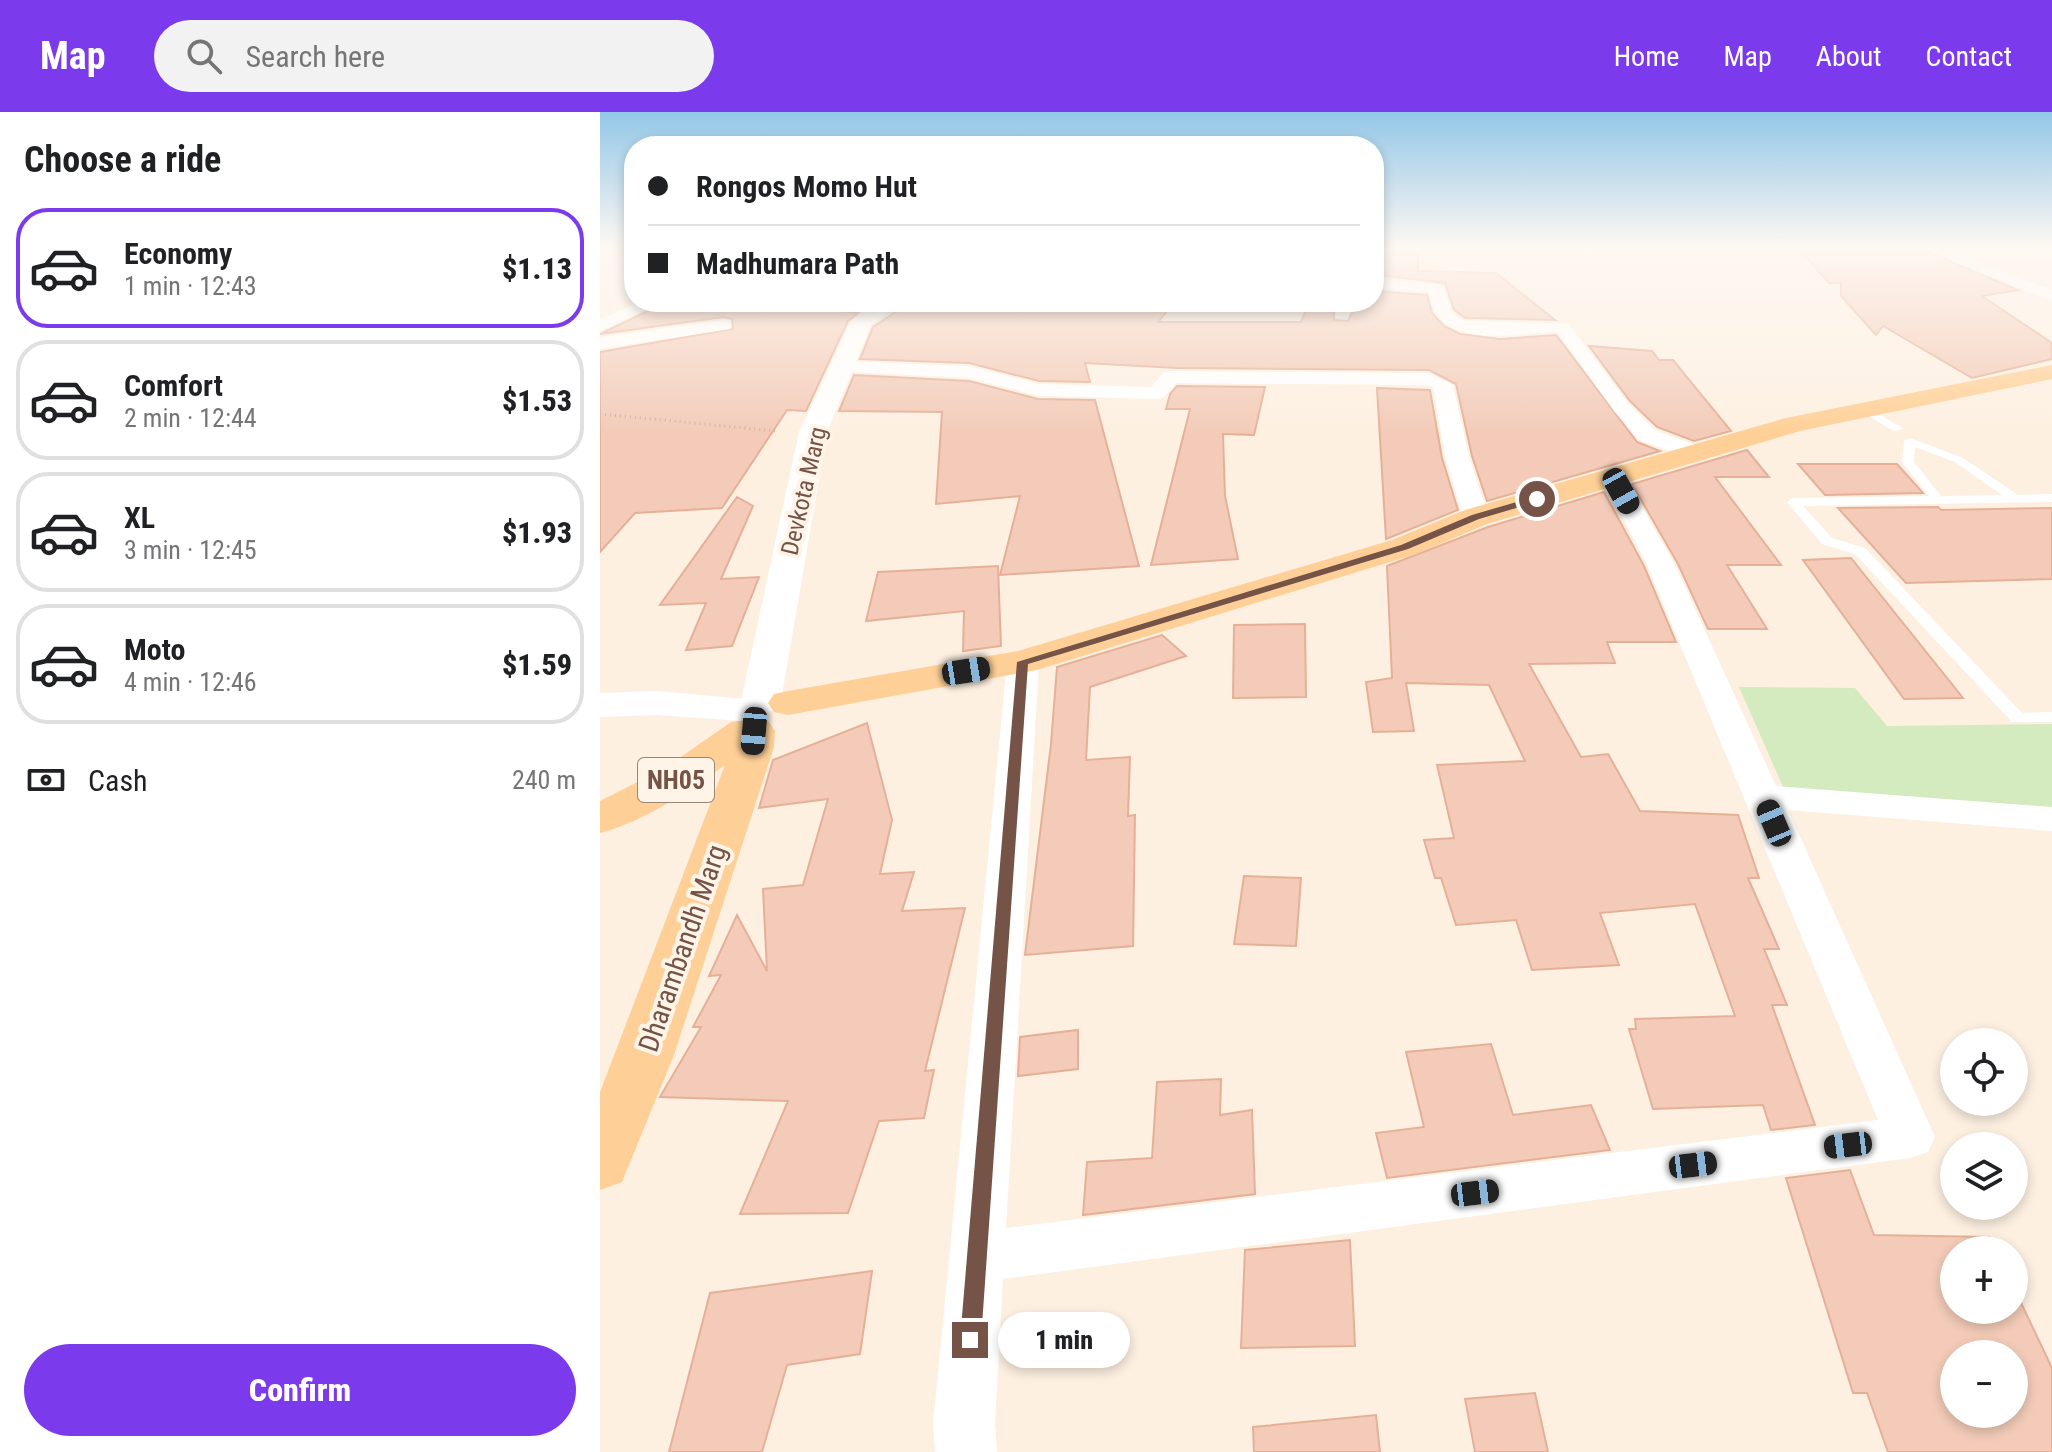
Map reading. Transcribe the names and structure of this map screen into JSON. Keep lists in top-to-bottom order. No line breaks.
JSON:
{"streets":{"main road":["NH05","Dharambandh Marg"],"street":["Devkota Marg"]},"crossings":[["Devkota Marg","NH05"],["Devkota Marg","Dharambandh Marg"],["NH05","Dharambandh Marg"]],"page":{"header":"Map","search":"Search here","nav":["Home","Map","About","Contact"],"heading":"Choose a ride","banner":["Rongos Momo Hut","Madhumara Path"],"list":[{"name":"Economy","note":"1 min · 12:43","value":"$1.13"},{"name":"Comfort","note":"2 min · 12:44","value":"$1.53"},{"name":"XL","note":"3 min · 12:45","value":"$1.93"},{"name":"Moto","note":"4 min · 12:46","value":"$1.59"}],"pay":["Cash","240 m"],"map_buttons":["+","−"],"bubble":"1 min","buttons":"Confirm"}}
